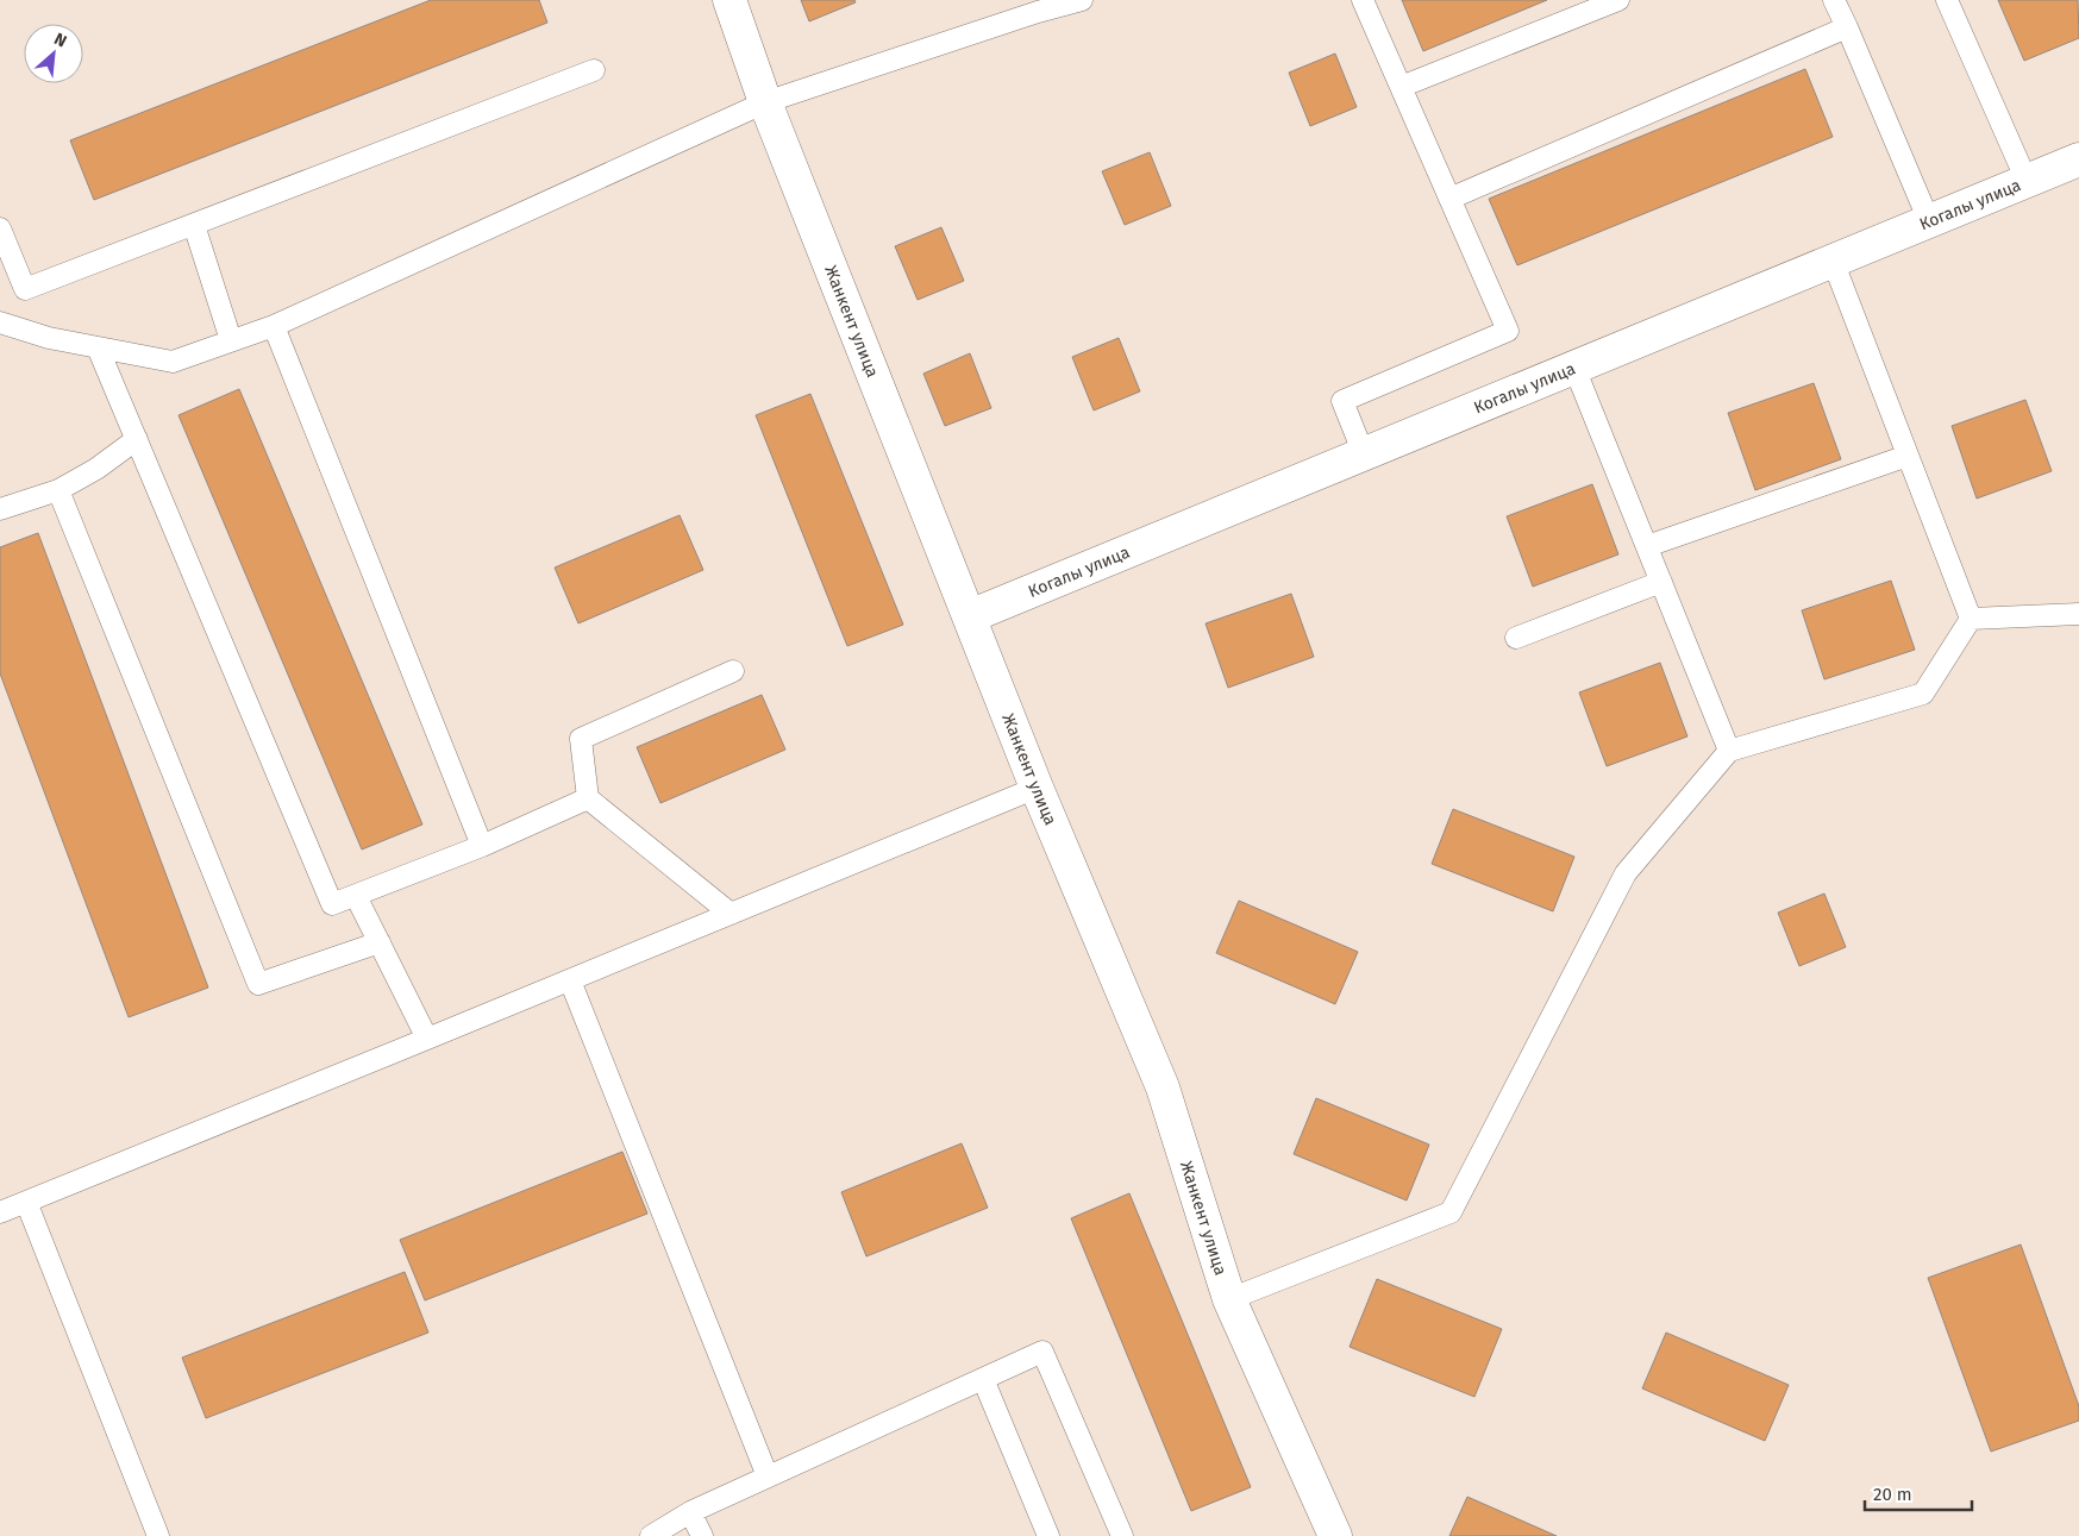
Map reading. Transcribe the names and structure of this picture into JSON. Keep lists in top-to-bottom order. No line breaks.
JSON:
{"streets":{"street":["Когалы улица","Жанкент улица"]},"crossings":[["Когалы улица","Жанкент улица"]],"scale_bar":"20 m","north":"top right"}
